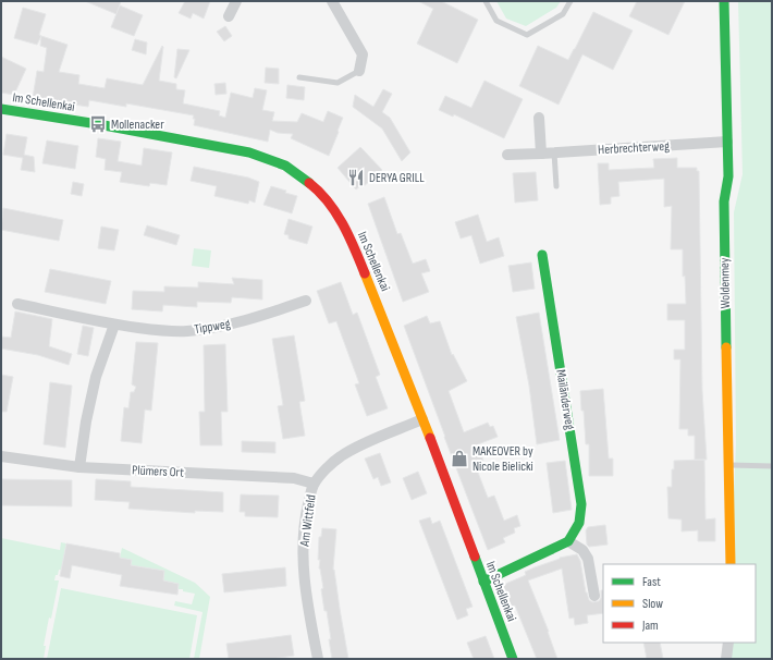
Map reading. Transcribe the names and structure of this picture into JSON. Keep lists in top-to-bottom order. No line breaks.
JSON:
{"streets":{"street":["Im Schellenkai","Herbrechterweg","Woldenmey","Tippweg","Mailänderweg","Plümers Ort","Am Wittfeld"]},"crossings":[["Im Schellenkai","Am Wittfeld"],["Herbrechterweg","Woldenmey"],["Plümers Ort","Am Wittfeld"]],"places":{"bus stop":["Mollenacker"],"restaurant":["DERYA GRILL"],"shop":["MAKEOVER by Nicole Bielicki"]},"legend":["Fast","Slow","Jam"]}
